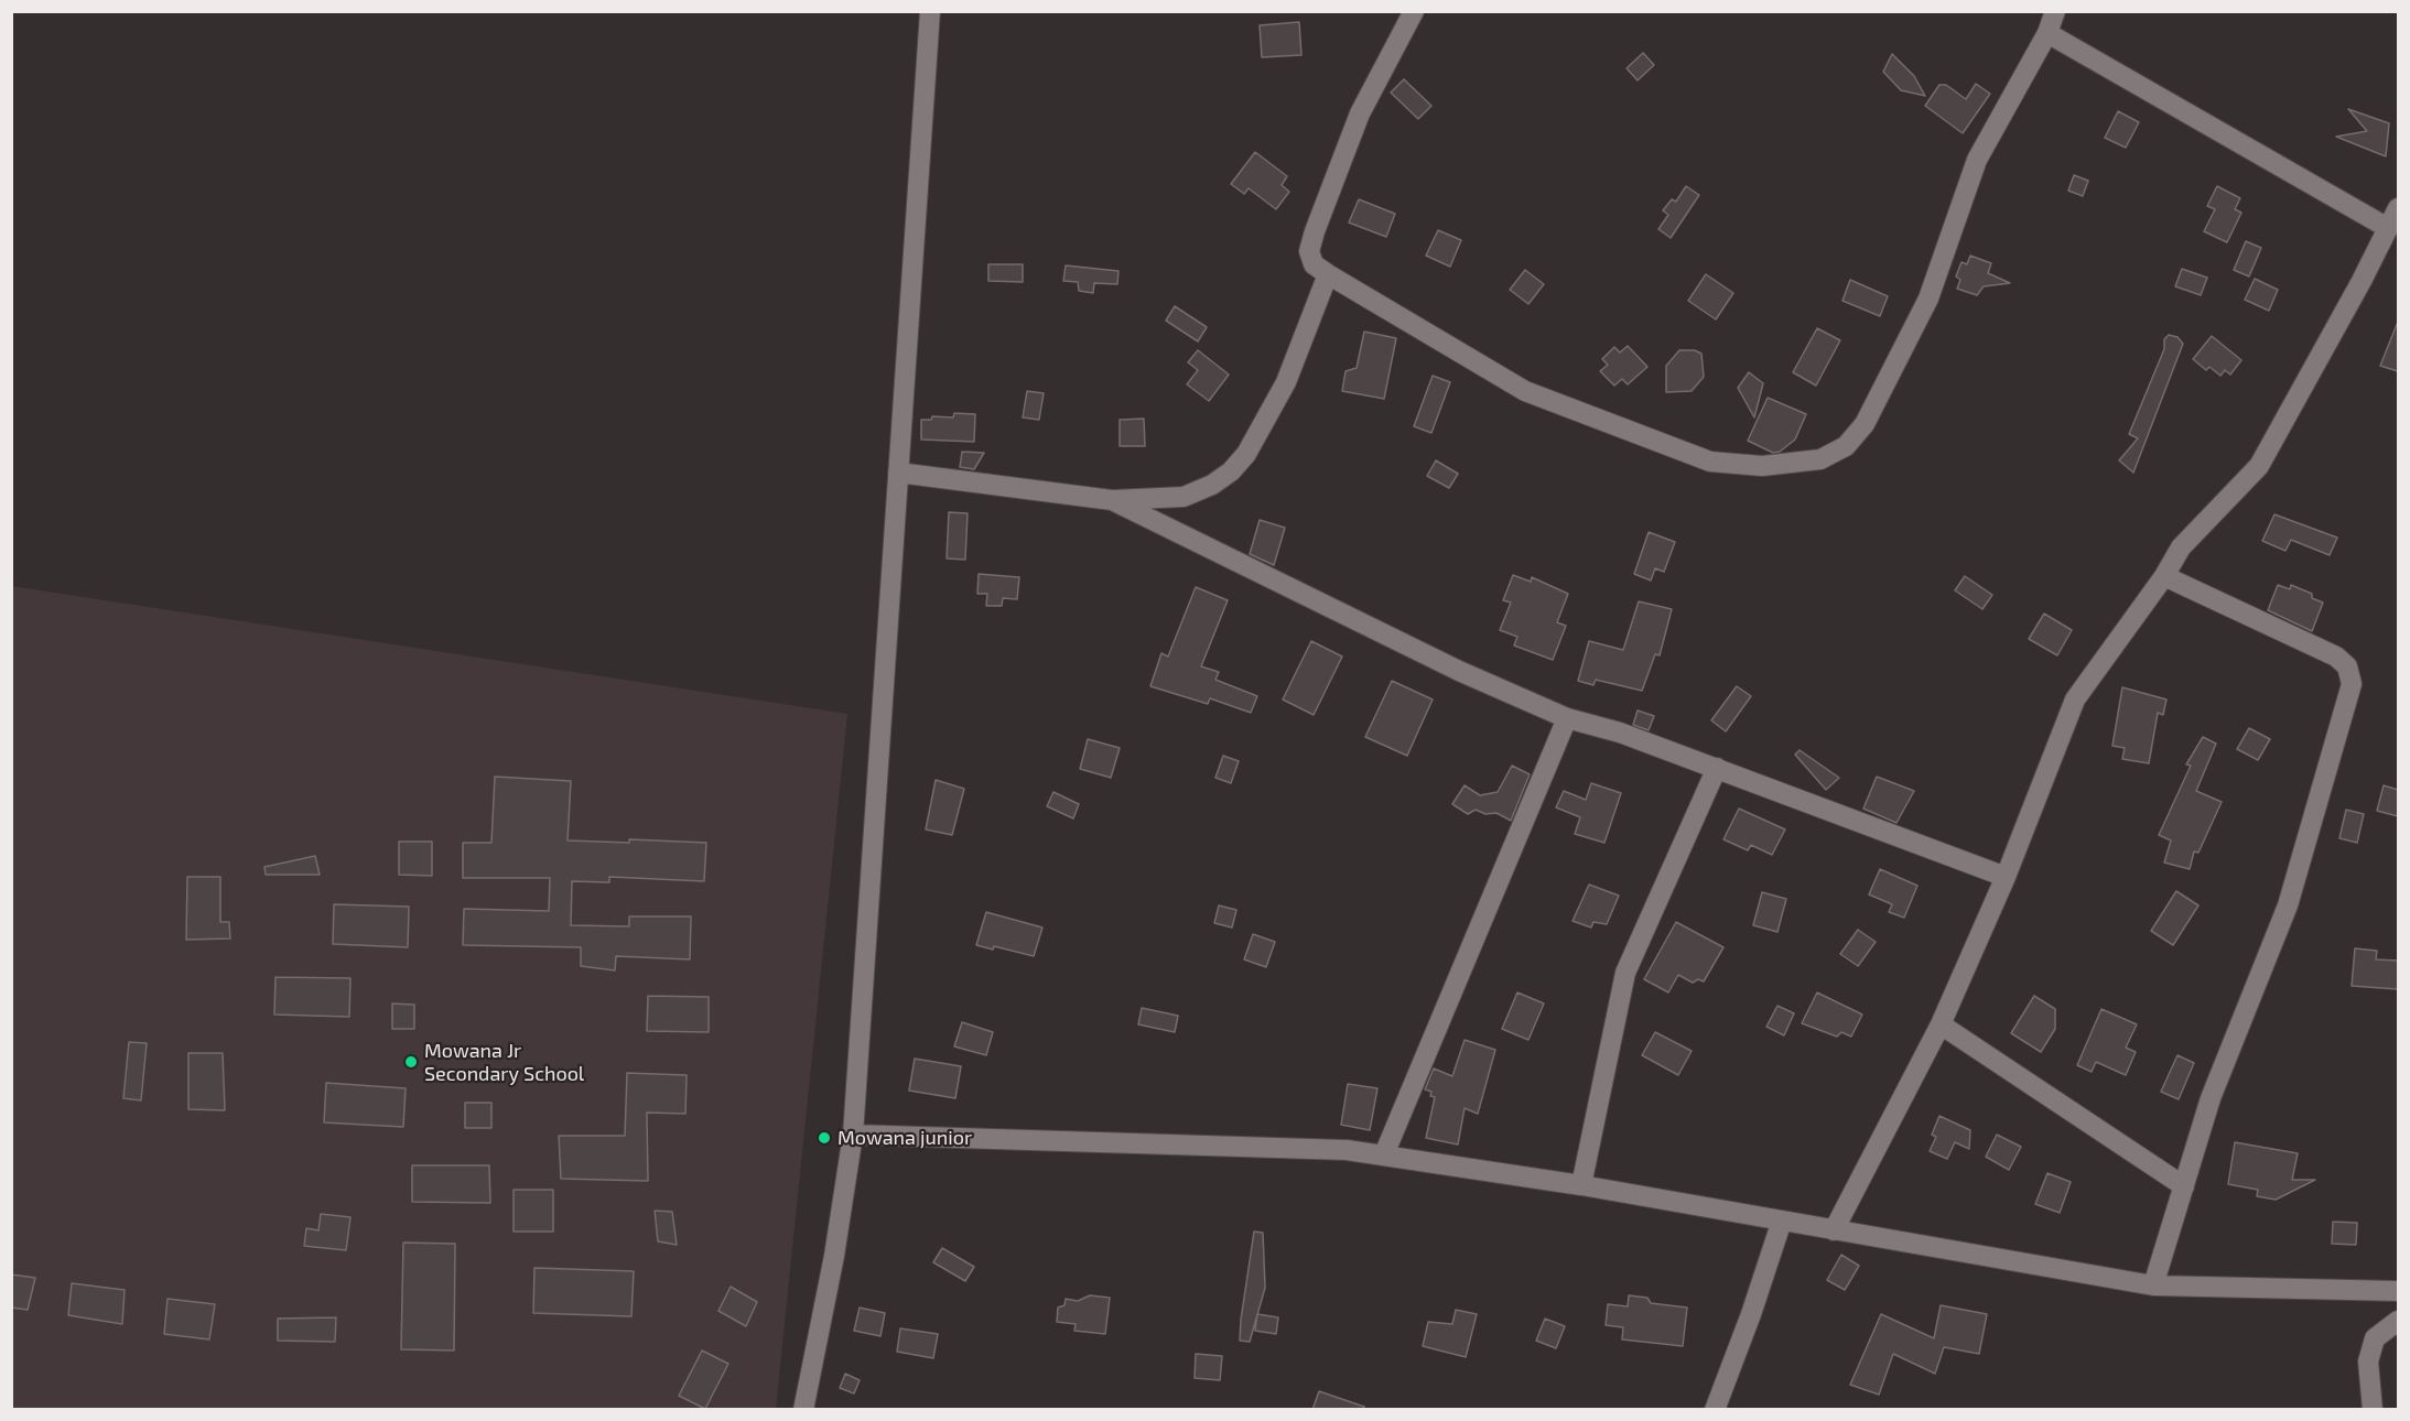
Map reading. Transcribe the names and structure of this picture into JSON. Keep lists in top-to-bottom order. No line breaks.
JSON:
{"places":["Mowana Jr Secondary School","Mowana junior"]}
